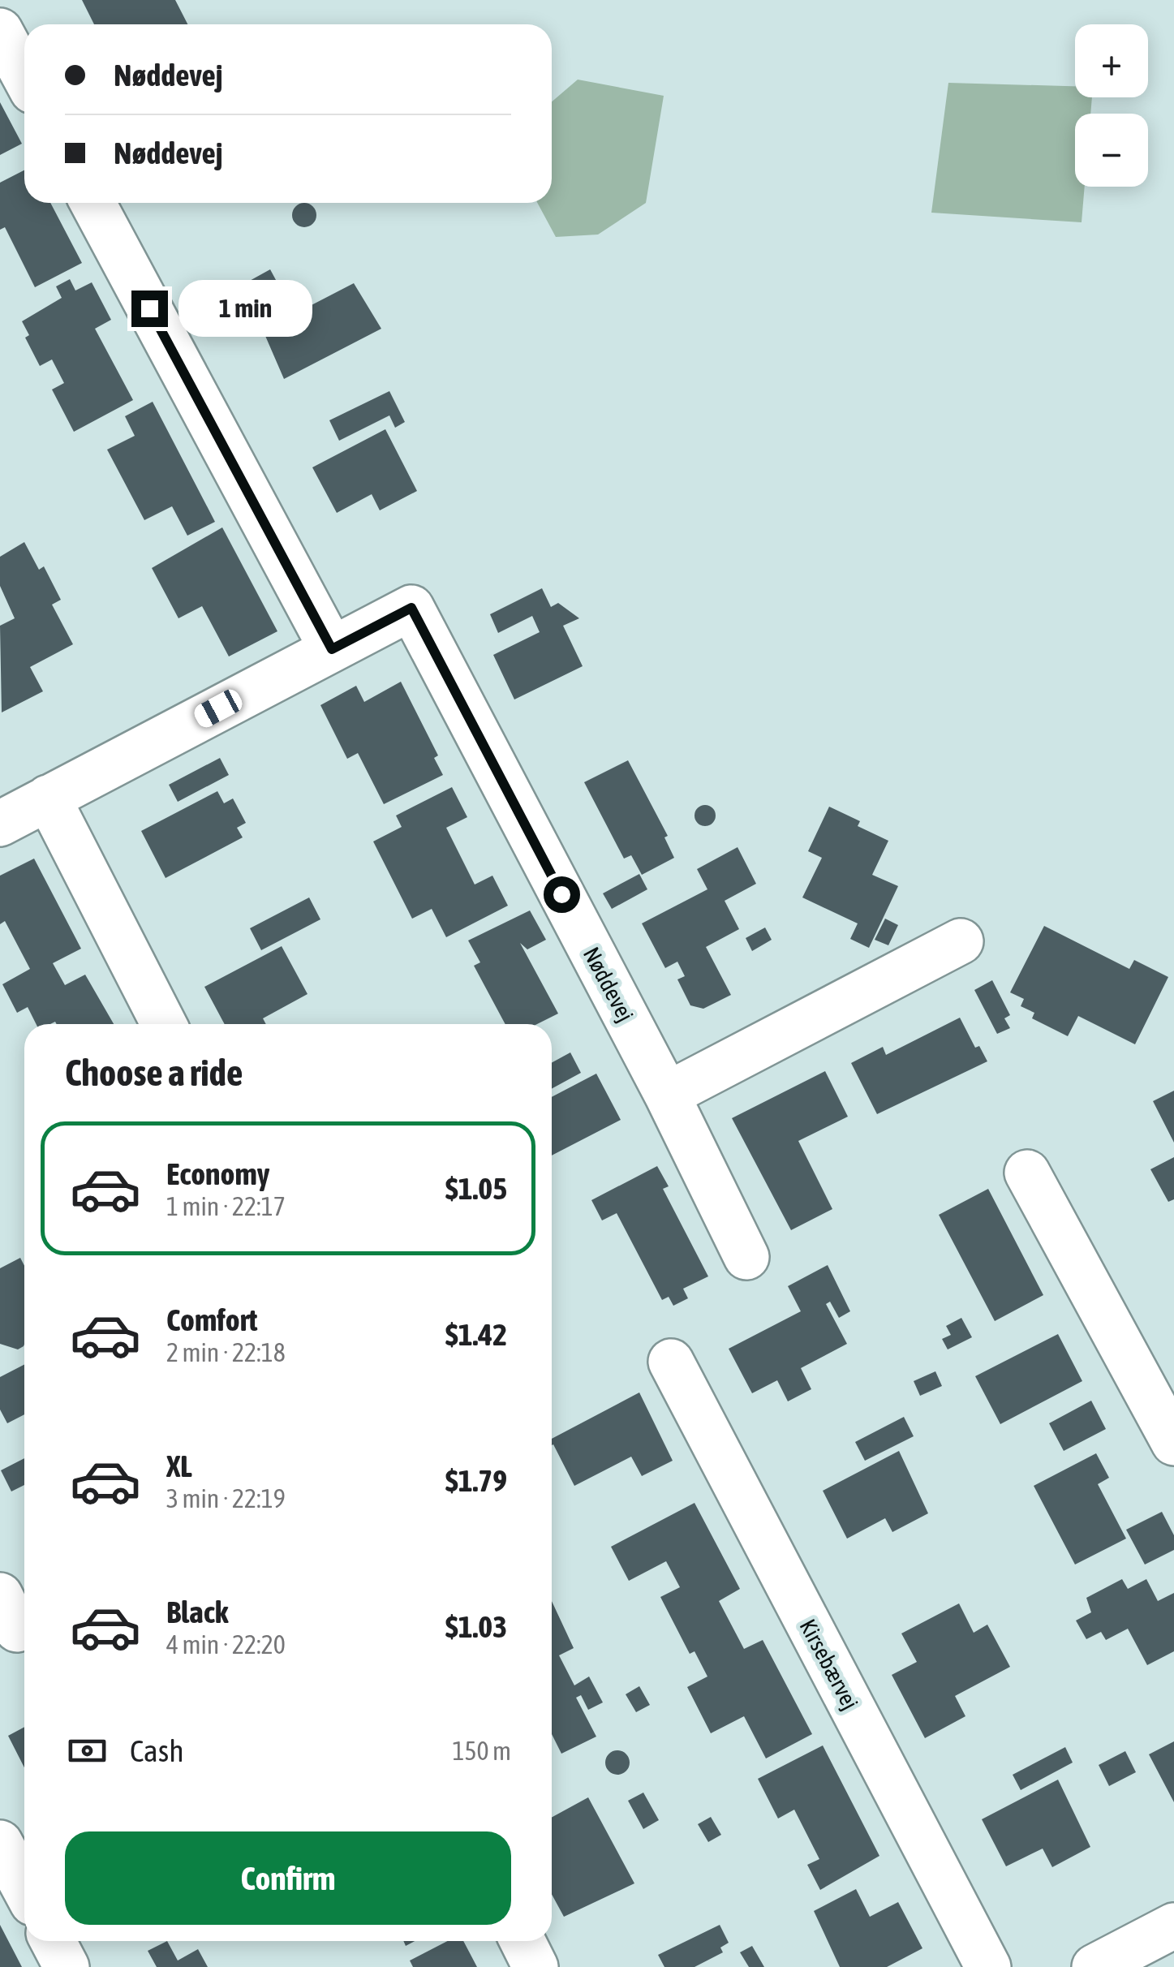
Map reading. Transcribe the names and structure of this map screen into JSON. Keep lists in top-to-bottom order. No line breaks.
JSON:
{"streets":{"street":["Nøddevej","Kirsebærvej"]},"page":{"map_buttons":["+","−"],"banner":["Nøddevej","Nøddevej"],"bubble":"1 min","heading":"Choose a ride","list":[{"name":"Economy","note":"1 min · 22:17","value":"$1.05"},{"name":"Comfort","note":"2 min · 22:18","value":"$1.42"},{"name":"XL","note":"3 min · 22:19","value":"$1.79"},{"name":"Black","note":"4 min · 22:20","value":"$1.03"}],"pay":["Cash","150 m"],"buttons":"Confirm"}}
